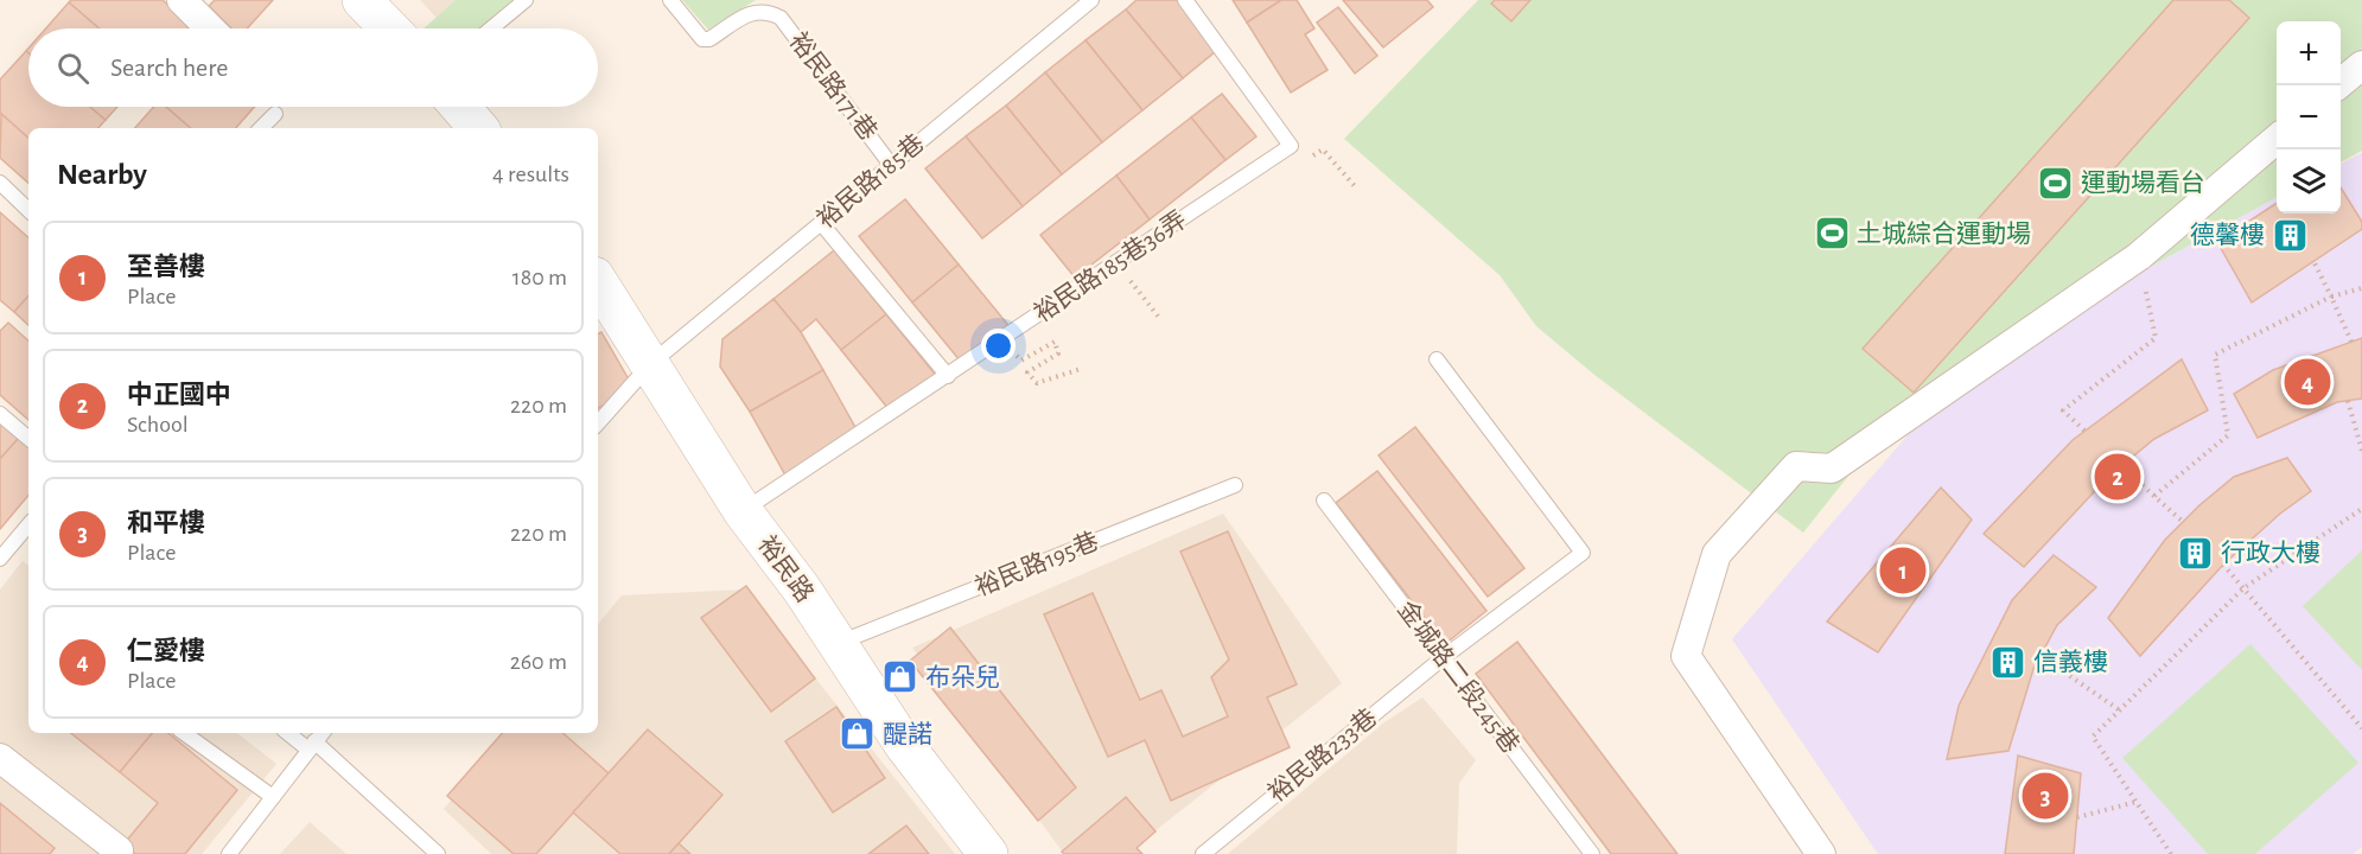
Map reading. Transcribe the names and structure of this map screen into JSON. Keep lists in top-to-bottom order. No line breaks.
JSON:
{"streets":{"street":["裕民路"],"lane":["裕民路171巷","裕民路185巷","裕民路185巷36弄","裕民路195巷","金城路二段245巷","裕民路233巷"]},"crossings":[["裕民路171巷","裕民路185巷"],["裕民路185巷","裕民路"],["裕民路185巷36弄","裕民路"],["裕民路195巷","裕民路"],["金城路二段245巷","裕民路233巷"]],"places":{"sports":["運動場看台","土城綜合運動場"],"building":["德馨樓","行政大樓","信義樓"],"shop":["布朵兒","醍諾"]},"page":{"map_buttons":["+","−"],"search":"Search here","heading":["Nearby","4 results"],"list":[{"mark":"1","name":"至善樓","note":"Place","value":"180 m"},{"mark":"2","name":"中正國中","note":"School","value":"220 m"},{"mark":"3","name":"和平樓","note":"Place","value":"220 m"},{"mark":"4","name":"仁愛樓","note":"Place","value":"260 m"}],"pins":["4","2","1","3"]}}
